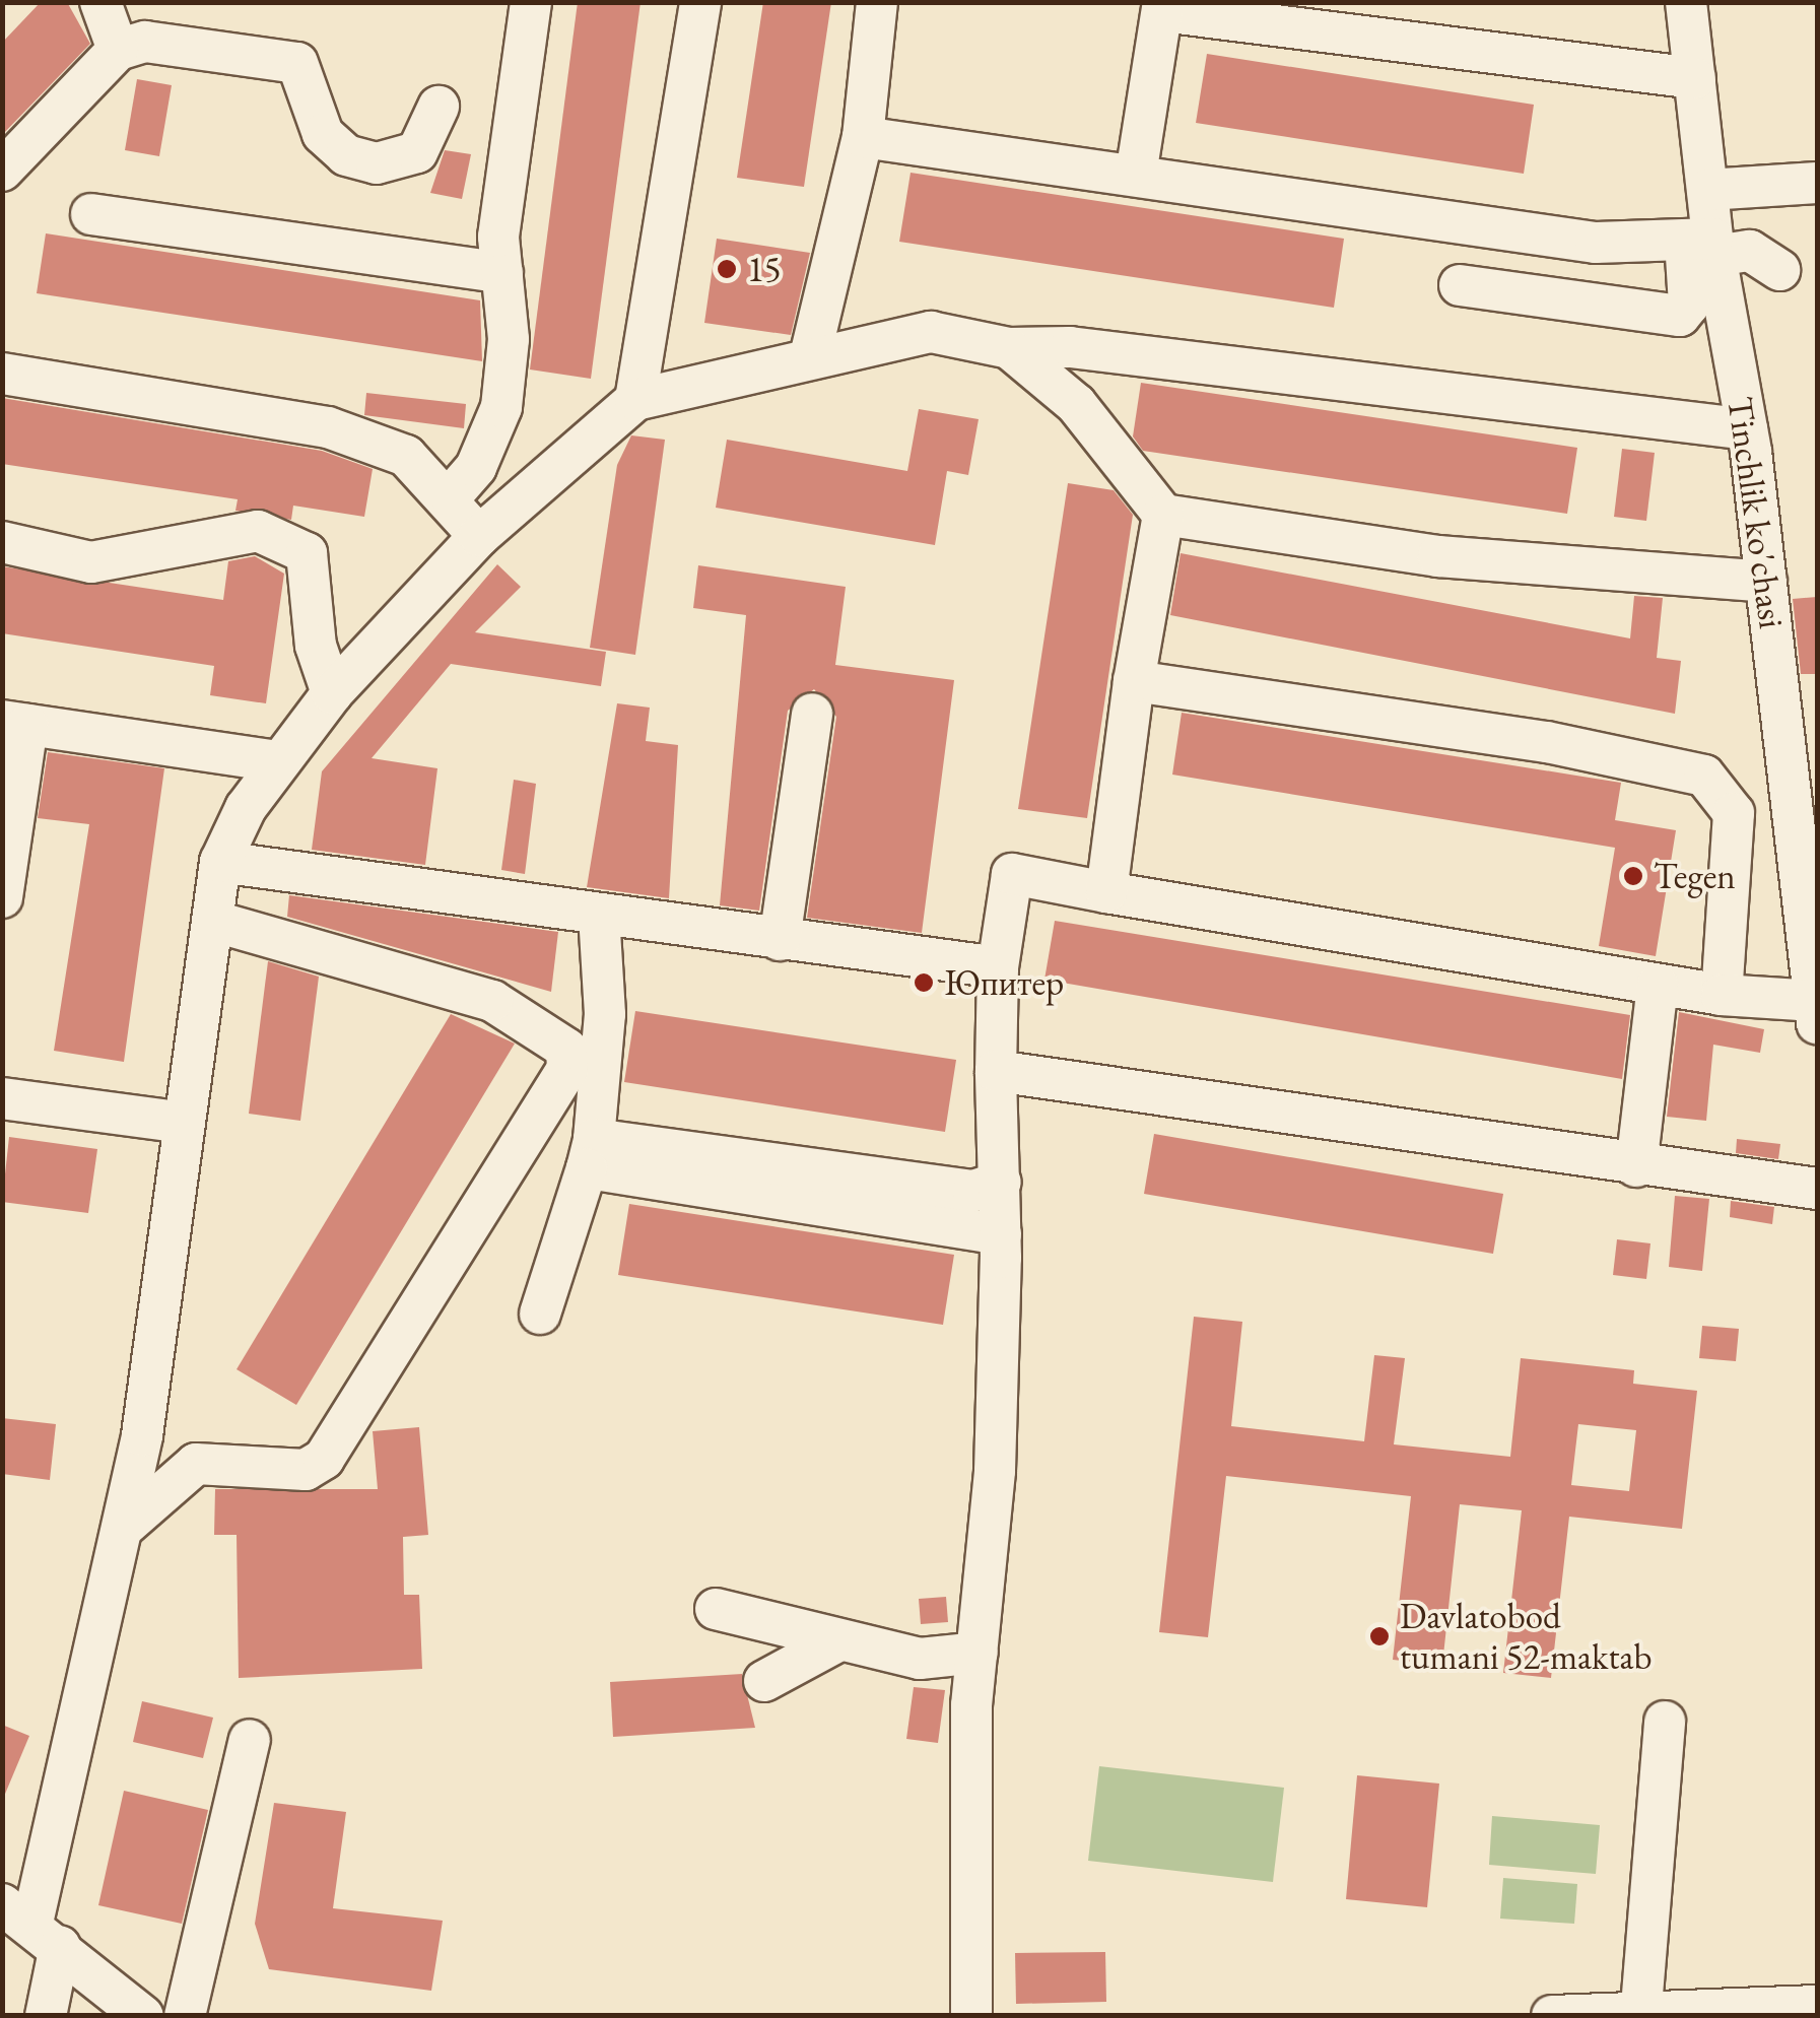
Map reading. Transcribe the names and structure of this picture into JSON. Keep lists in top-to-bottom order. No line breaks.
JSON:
{"streets":{"street":["Tinchlik ko'chasi"]},"places":["15","Tegen","Юпитер","Davlatobod tumani 52-maktab"]}
